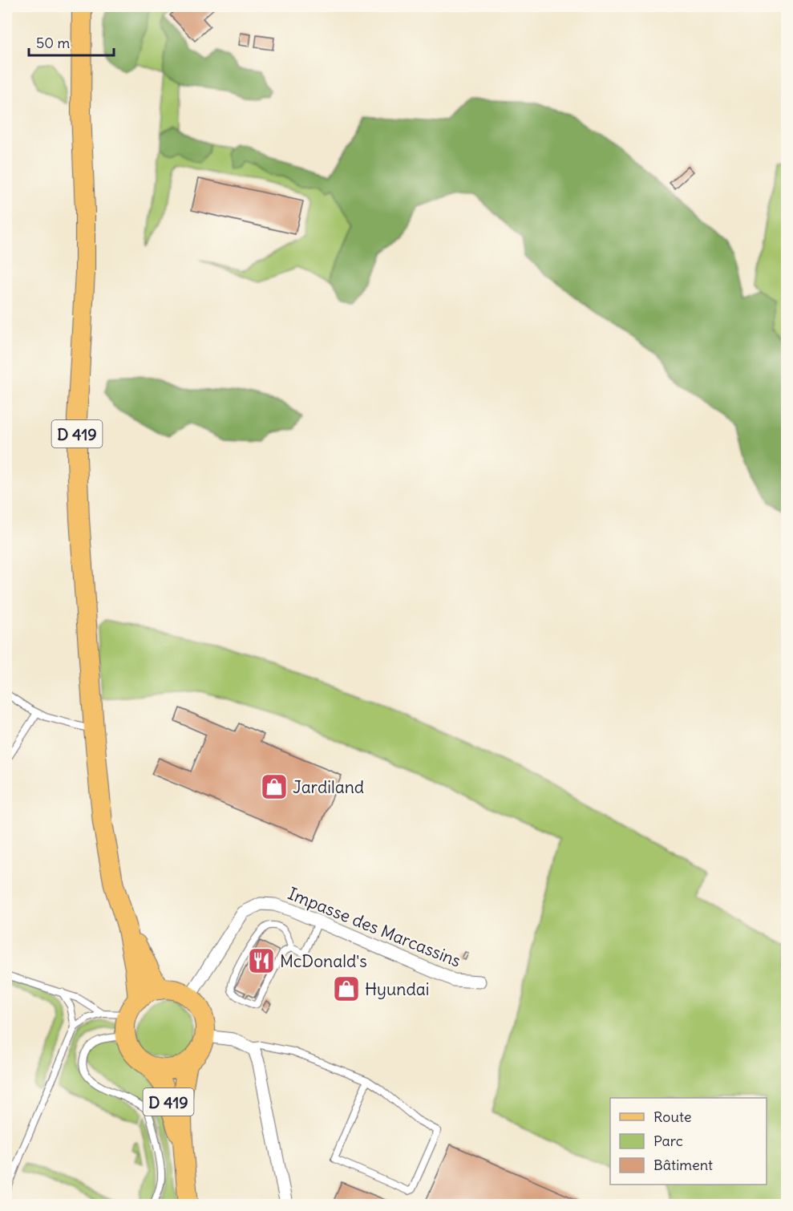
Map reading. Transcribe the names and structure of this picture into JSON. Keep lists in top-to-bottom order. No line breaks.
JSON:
{"streets":{"main road":["D 419"],"street":["Impasse des Marcassins"]},"crossings":[["D 419","Impasse des Marcassins"]],"places":{"shop":["Jardiland","Hyundai"],"restaurant":["McDonald's"]},"legend":["Route","Parc","Bâtiment"],"scale_bar":"50 m"}
